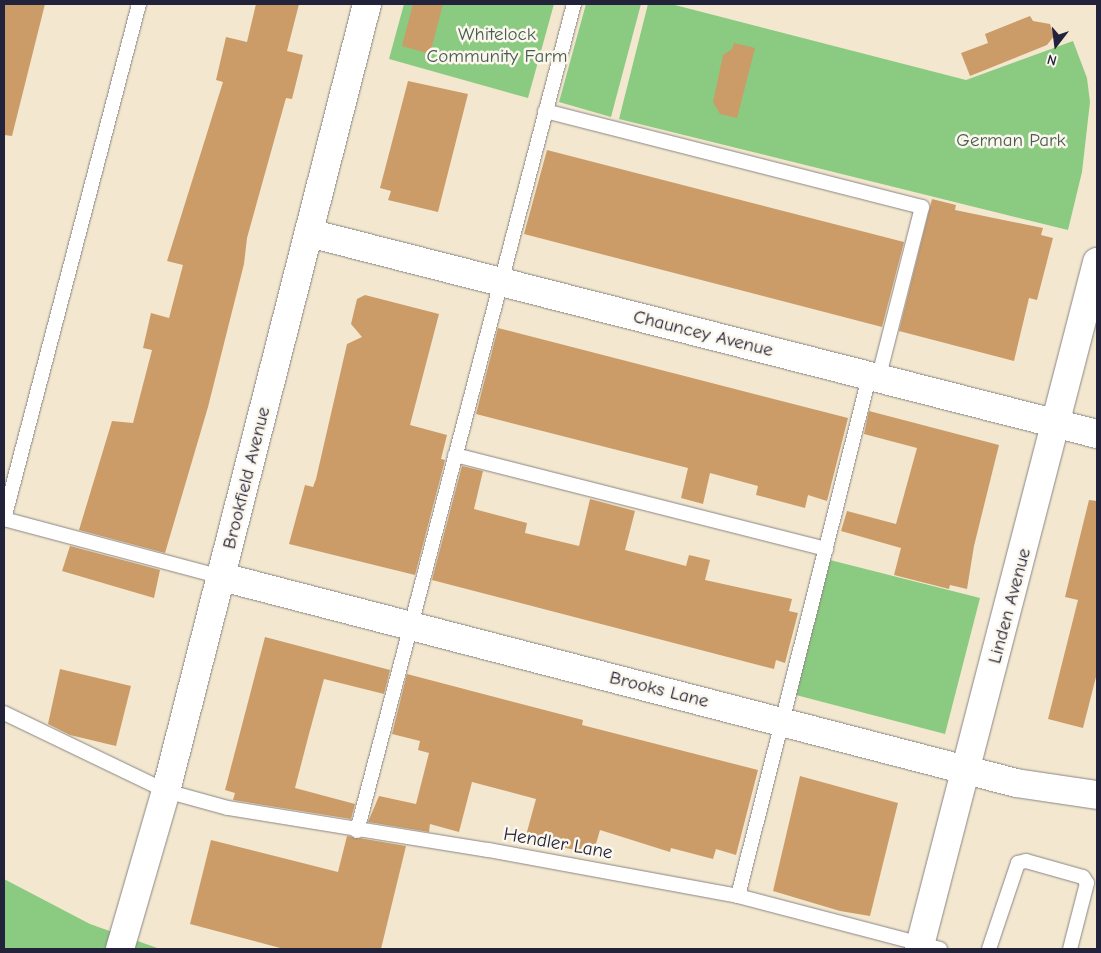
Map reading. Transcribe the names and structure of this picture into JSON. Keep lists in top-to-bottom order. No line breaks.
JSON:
{"streets":{"street":["Chauncey Avenue","Brookfield Avenue","Linden Avenue","Brooks Lane"],"lane":["Hendler Lane"]},"crossings":[["Chauncey Avenue","Brookfield Avenue"],["Chauncey Avenue","Linden Avenue"],["Brookfield Avenue","Brooks Lane"],["Brookfield Avenue","Hendler Lane"],["Linden Avenue","Brooks Lane"],["Linden Avenue","Hendler Lane"]],"parks":["Whitelock Community Farm","German Park"],"north":"bottom"}
